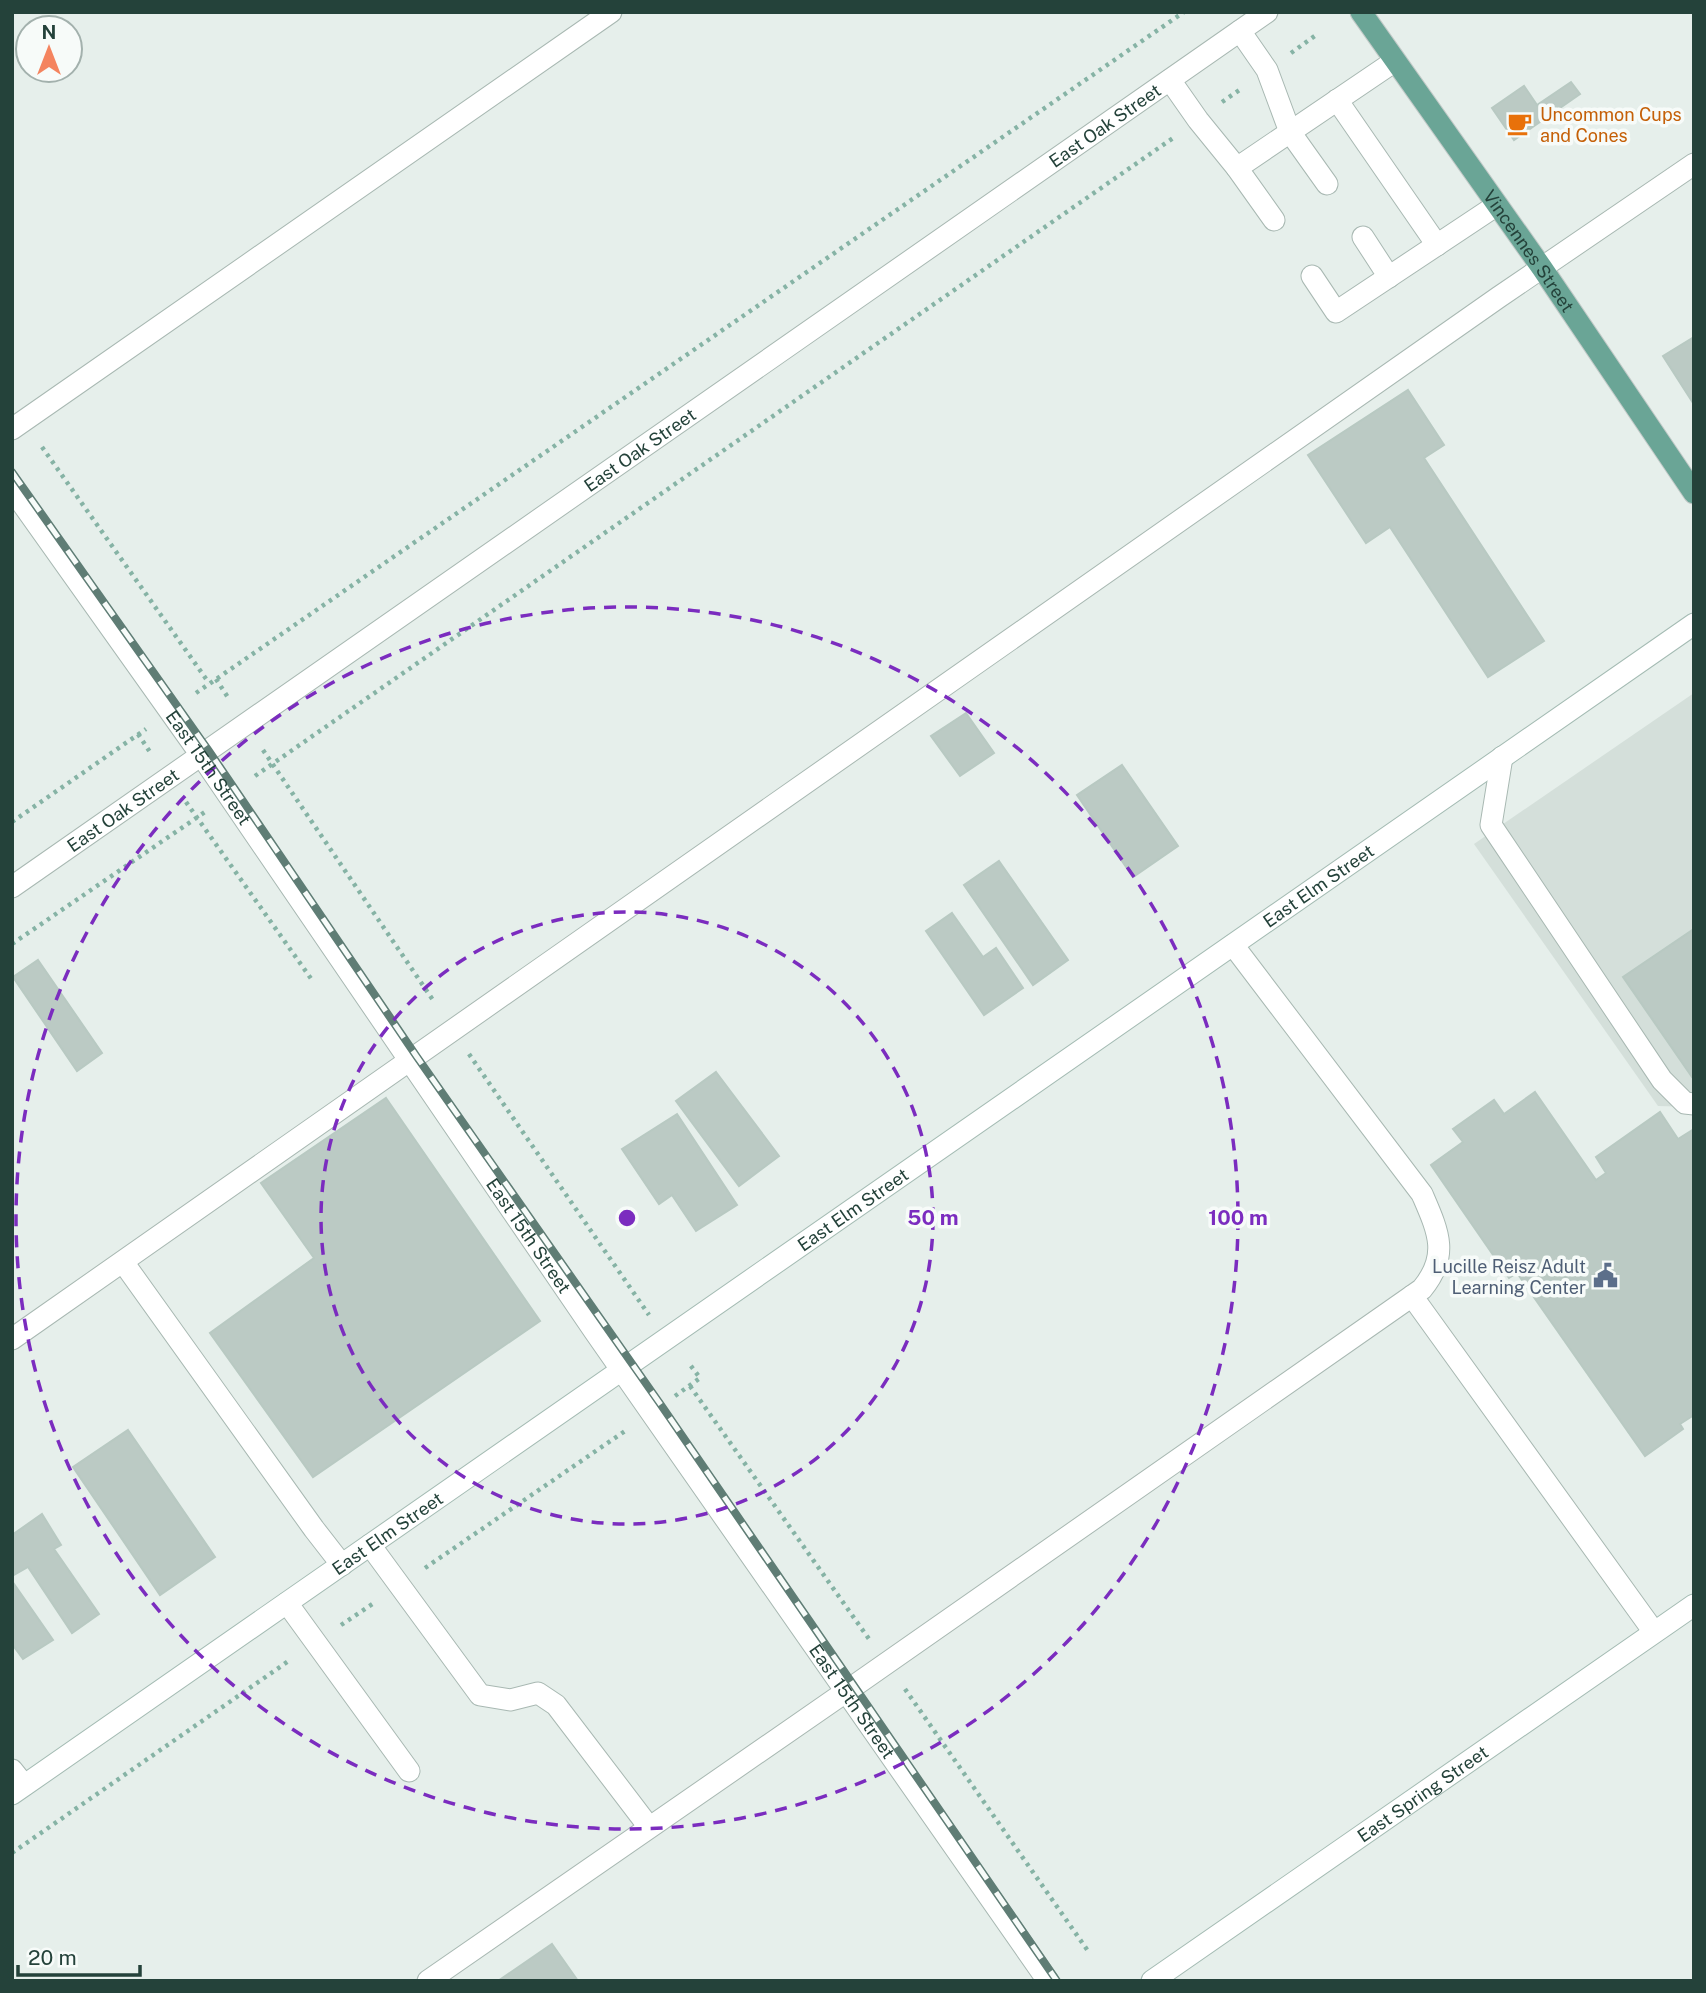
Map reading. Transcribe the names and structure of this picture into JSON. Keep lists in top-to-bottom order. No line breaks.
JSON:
{"streets":{"main road":["Vincennes Street"],"street":["East Oak Street","East 15th Street","East Elm Street","East Spring Street"]},"crossings":[["East Oak Street","East 15th Street"],["East 15th Street","East Elm Street"]],"places":{"cafe":["Uncommon Cups and Cones"],"public building":["Lucille Reisz Adult Learning Center"]},"scale_bar":"20 m","north":"top","rings":["50 m","100 m"]}
